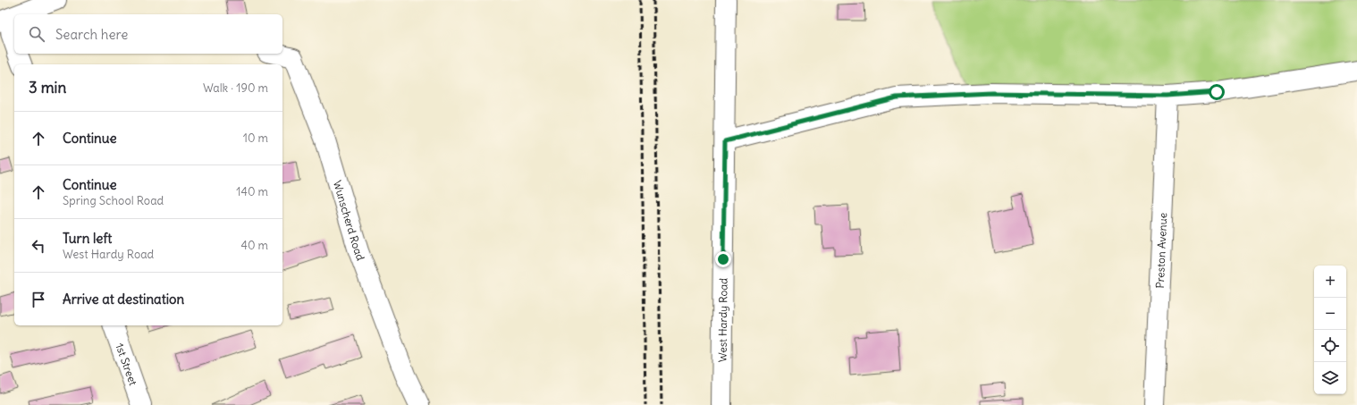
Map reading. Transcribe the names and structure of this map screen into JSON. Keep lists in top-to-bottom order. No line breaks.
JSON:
{"streets":{"street":["Wunscherd Road","Preston Avenue","West Hardy Road","1st Street"]},"page":{"search":"Search here","heading":["3 min","Walk · 190 m"],"list":[["Continue","10 m"],["Continue","Spring School Road","140 m"],["Turn left","West Hardy Road","40 m"],"Arrive at destination"],"map_buttons":["+","−"]}}
